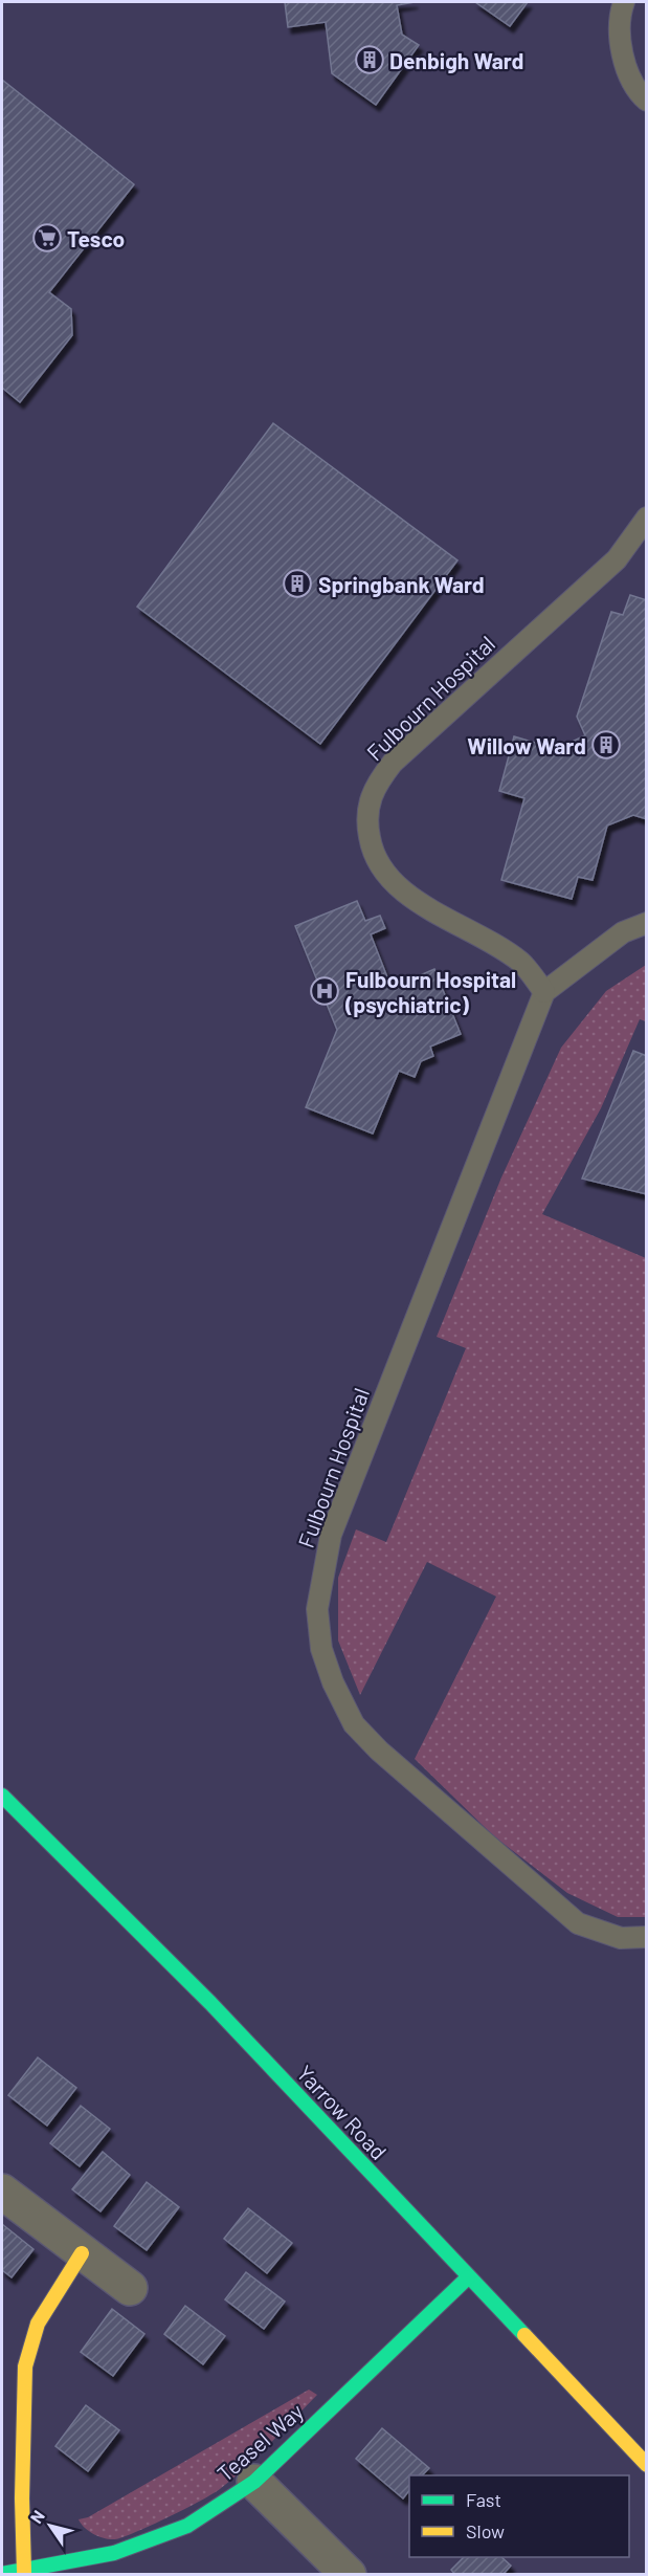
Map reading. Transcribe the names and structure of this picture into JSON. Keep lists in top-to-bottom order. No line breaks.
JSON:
{"streets":{"street":["Yarrow Road","Teasel Way"],"lane":["Fulbourn Hospital"]},"crossings":[["Yarrow Road","Teasel Way"]],"places":{"building":["Denbigh Ward","Springbank Ward","Willow Ward"],"supermarket":["Tesco"],"hospital":["Fulbourn Hospital (psychiatric)"]},"legend":["Fast","Slow"],"north":"top left"}
